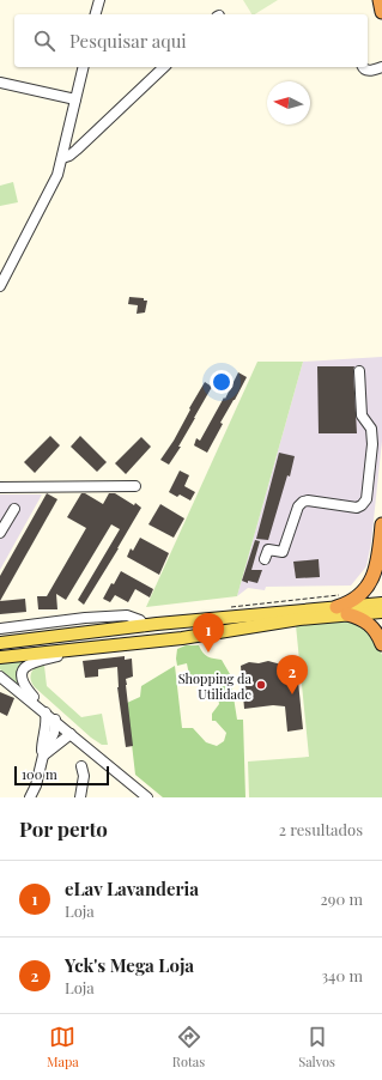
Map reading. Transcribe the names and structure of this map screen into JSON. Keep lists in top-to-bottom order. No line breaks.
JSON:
{"places":["Shopping da Utilidade"],"scale_bar":"100 m","north":"left","page":{"search":"Pesquisar aqui","pins":["1","2"],"scale":"100 m","heading":["Por perto","2 resultados"],"list":[{"mark":"1","name":"eLav Lavanderia","note":"Loja","value":"290 m"},{"mark":"2","name":"Yck's Mega Loja","note":"Loja","value":"340 m"}],"nav":["Mapa","Rotas","Salvos"]}}
